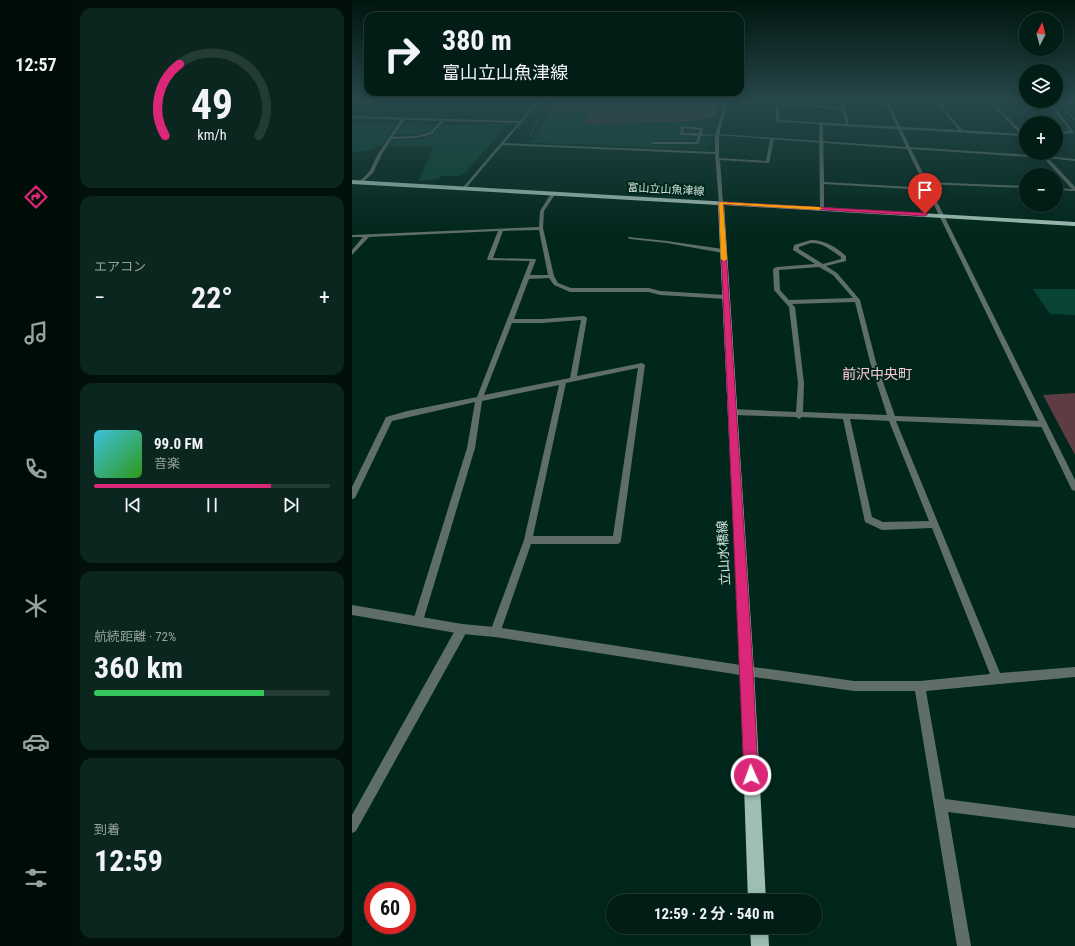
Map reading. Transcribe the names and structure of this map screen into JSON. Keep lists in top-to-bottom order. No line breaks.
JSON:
{"streets":{"main road":["富山立山魚津線","立山水橋線"]},"crossings":[["富山立山魚津線","立山水橋線"]],"districts":["前沢中央町"],"north":"top","page":{"tabs":"12:57","map_buttons":["+","−"],"turn":["380 m","富山立山魚津線"],"tile":["エアコン",["航続距離 · 72%","360 km"],["到着","12:59"]],"heat":["−","22°","+"],"song":["99.0 FM","音楽"],"limit":"60","trip":"12:59 · 2 分 · 540 m","gauge":["49","km/h"]}}
